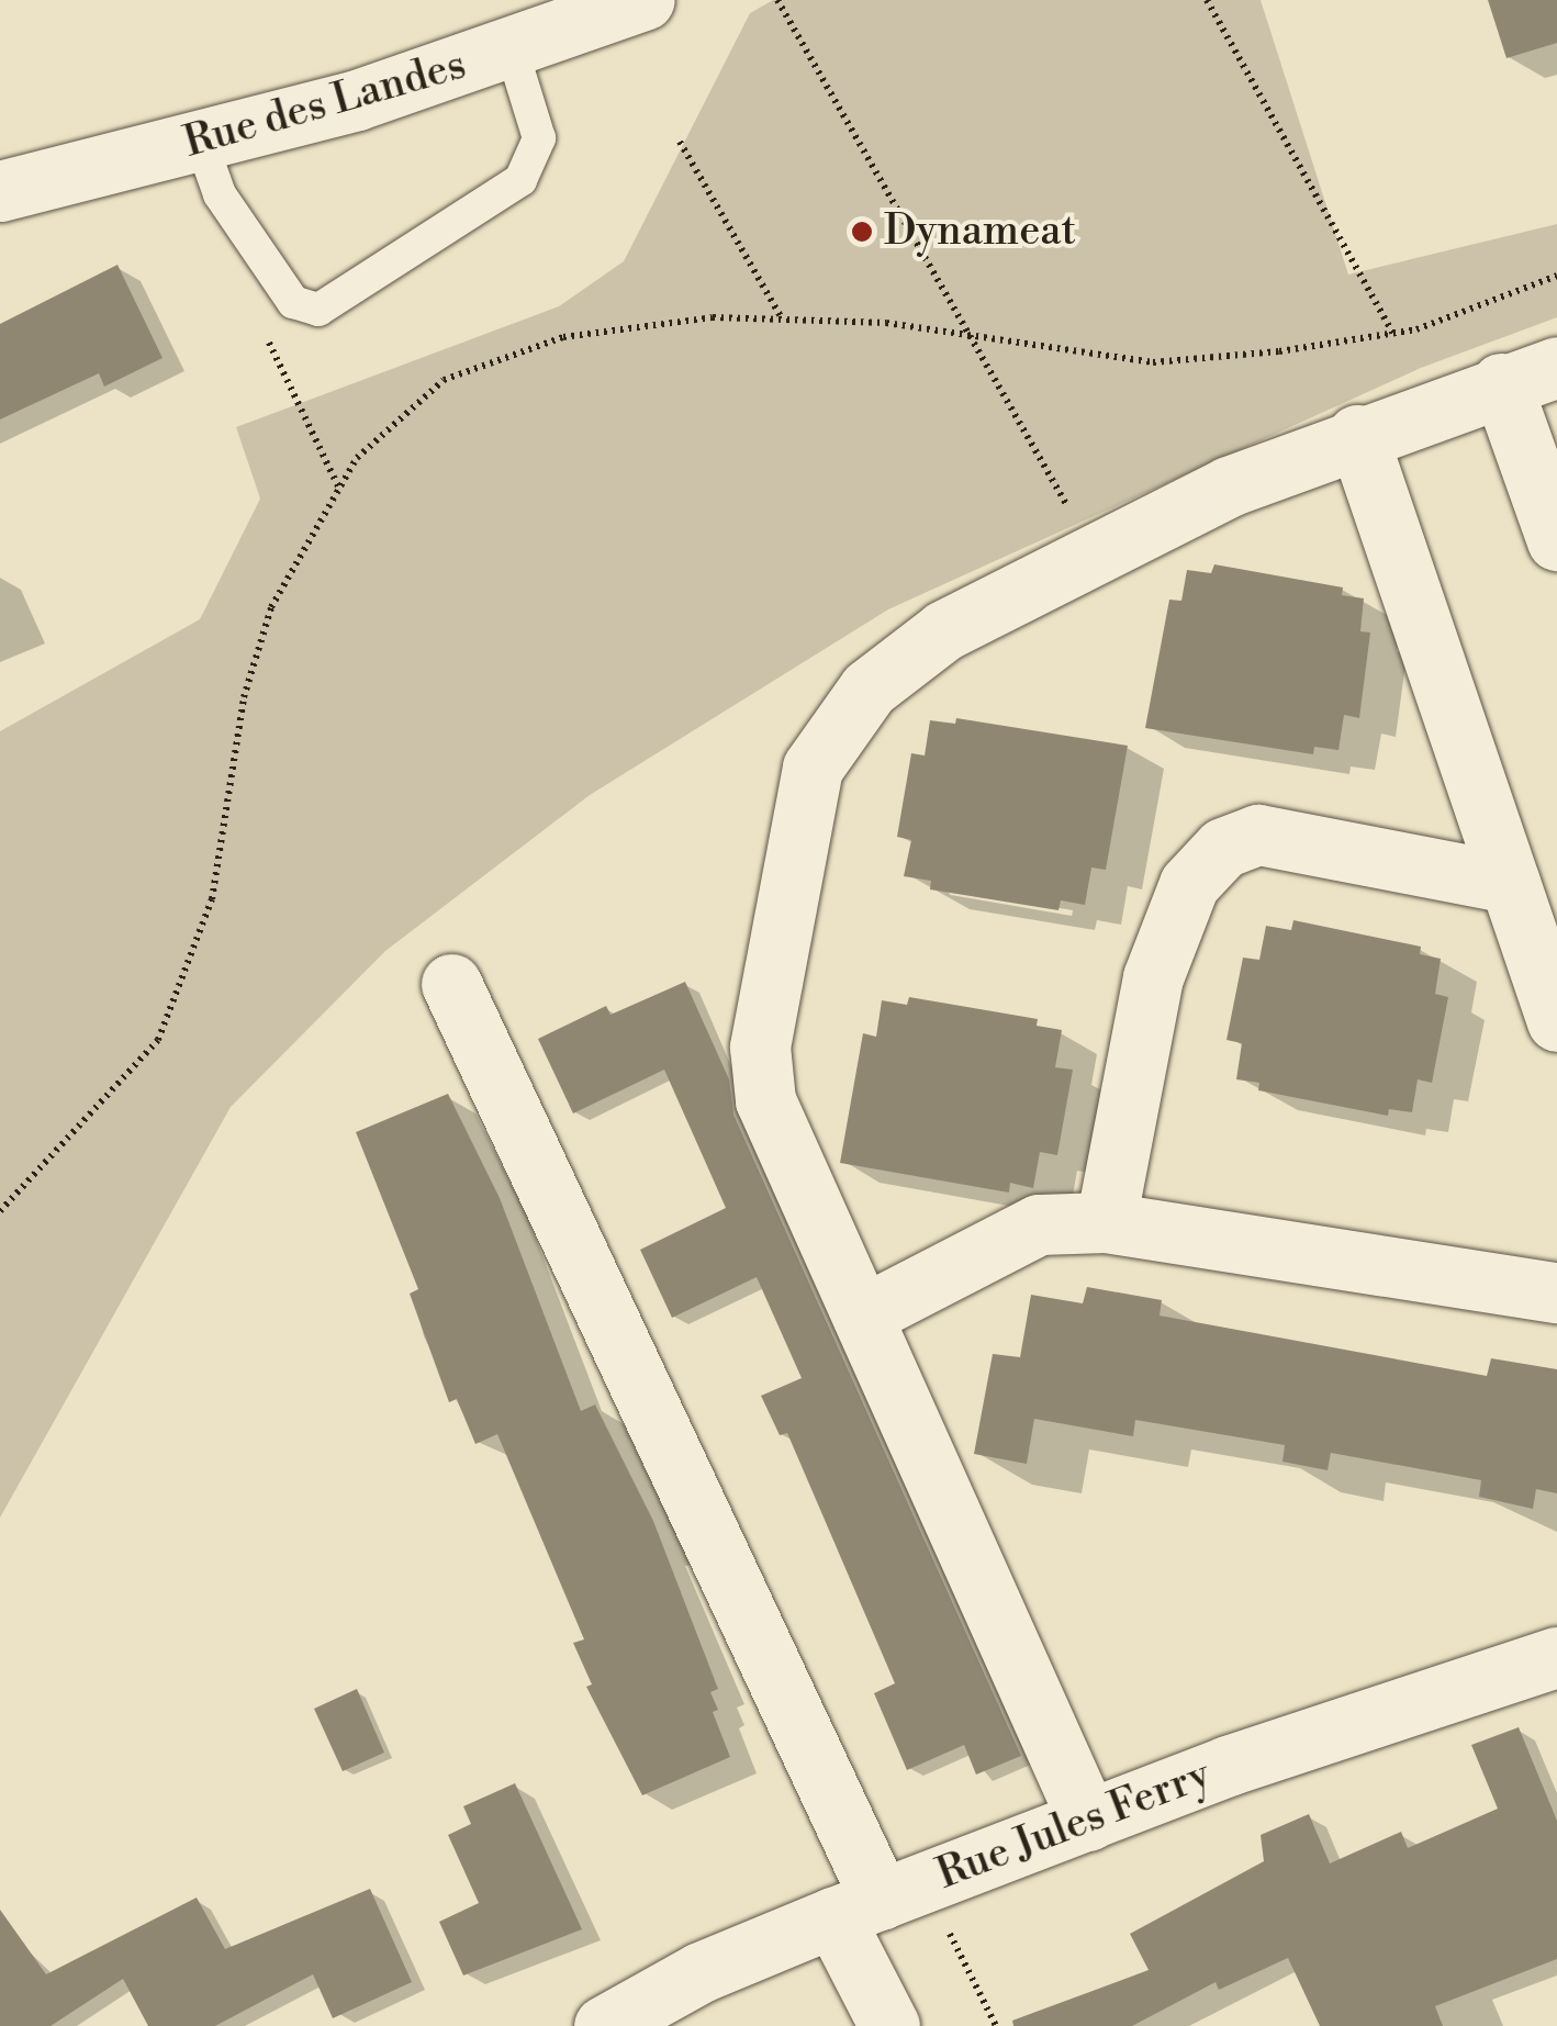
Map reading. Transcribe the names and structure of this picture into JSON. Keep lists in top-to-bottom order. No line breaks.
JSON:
{"streets":{"street":["Rue des Landes","Rue Jules Ferry"]},"places":["Dynameat"]}
